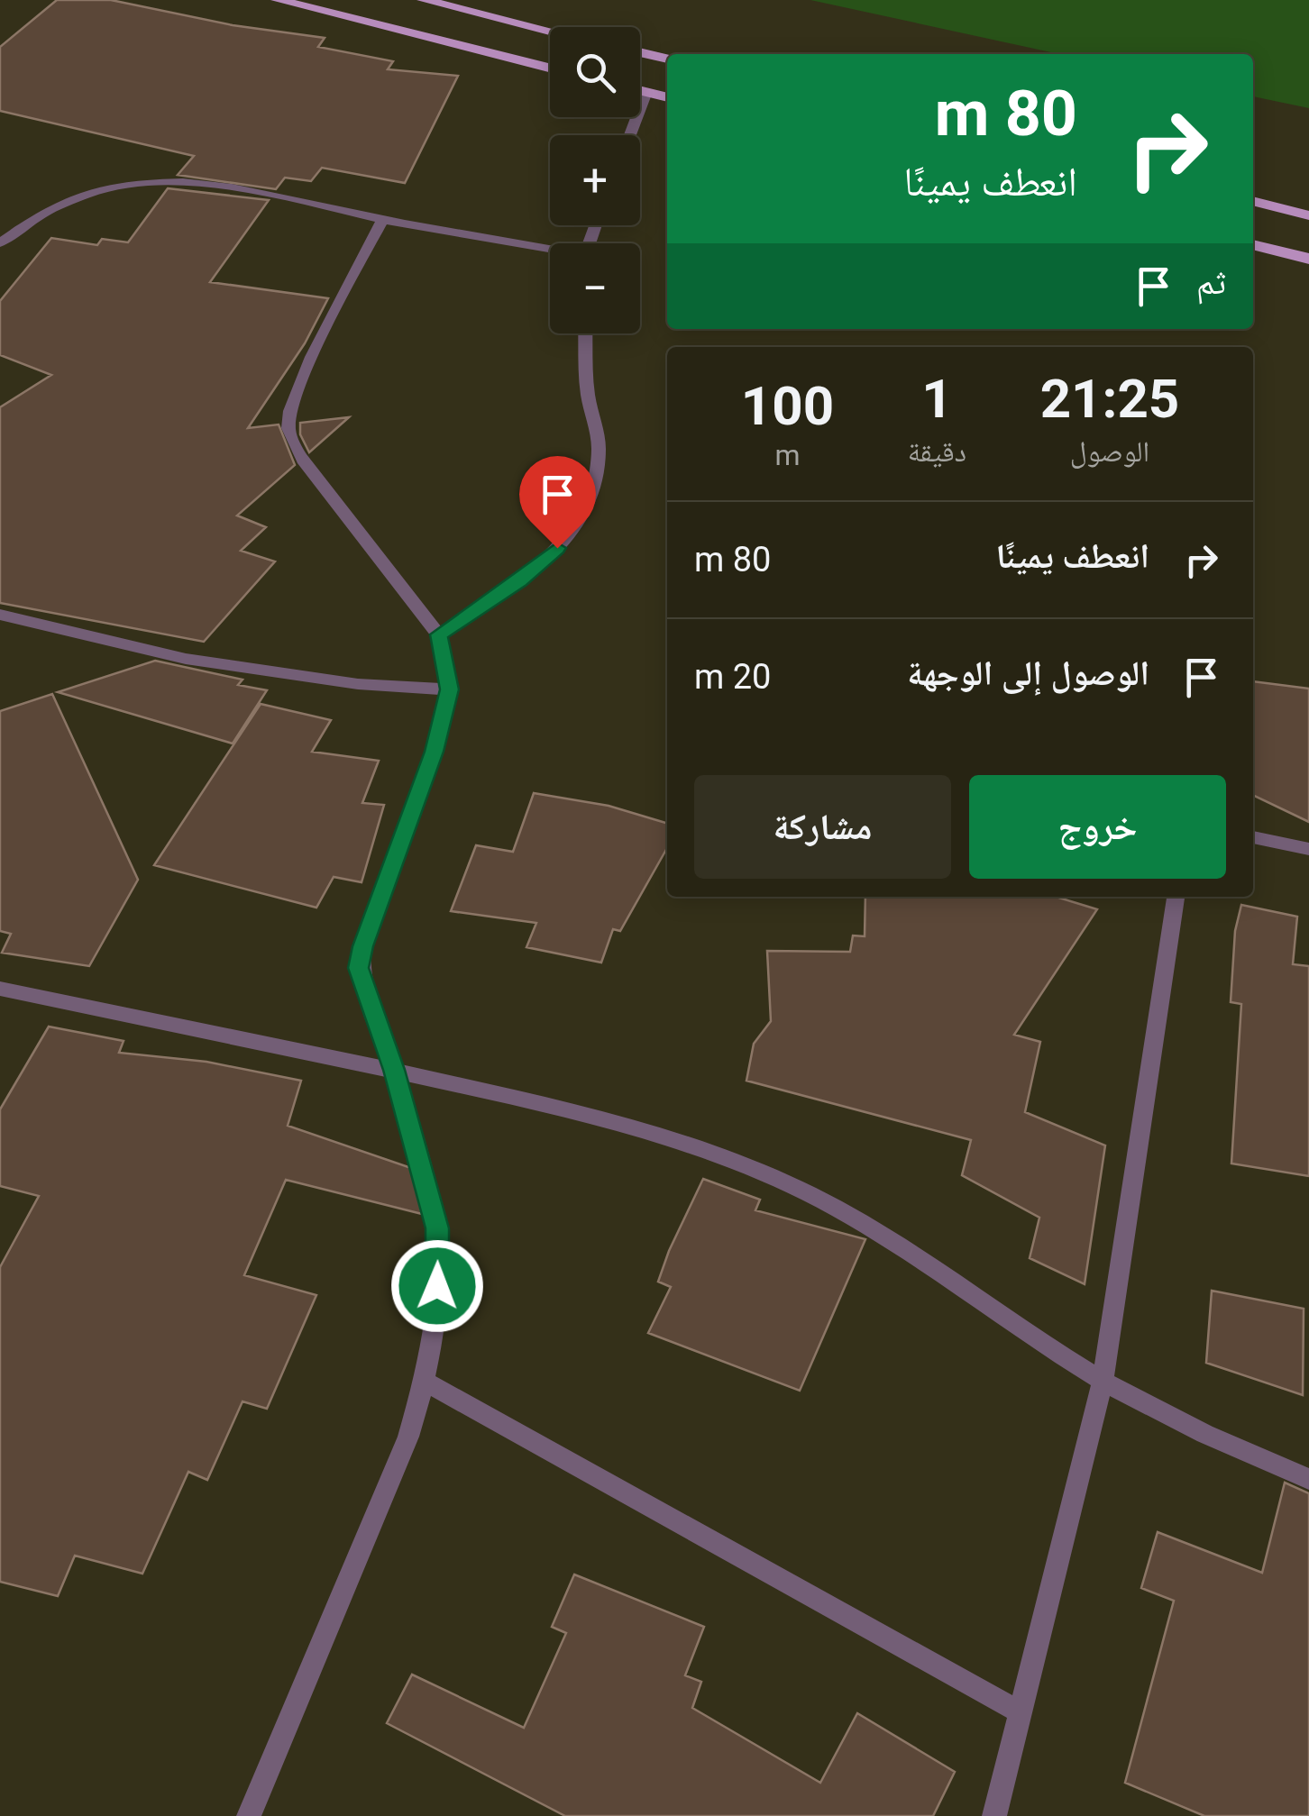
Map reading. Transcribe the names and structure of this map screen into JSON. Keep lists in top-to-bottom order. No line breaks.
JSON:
{"page":{"map_buttons":["+","−"],"turn":["80 m","انعطف يمينًا"],"then":"ثم","eta":["21:25","الوصول","1","دقيقة","100","m"],"list":[{"name":"انعطف يمينًا","value":"80 m"},{"name":"الوصول إلى الوجهة","value":"20 m"}],"buttons":["خروج","مشاركة"]}}
